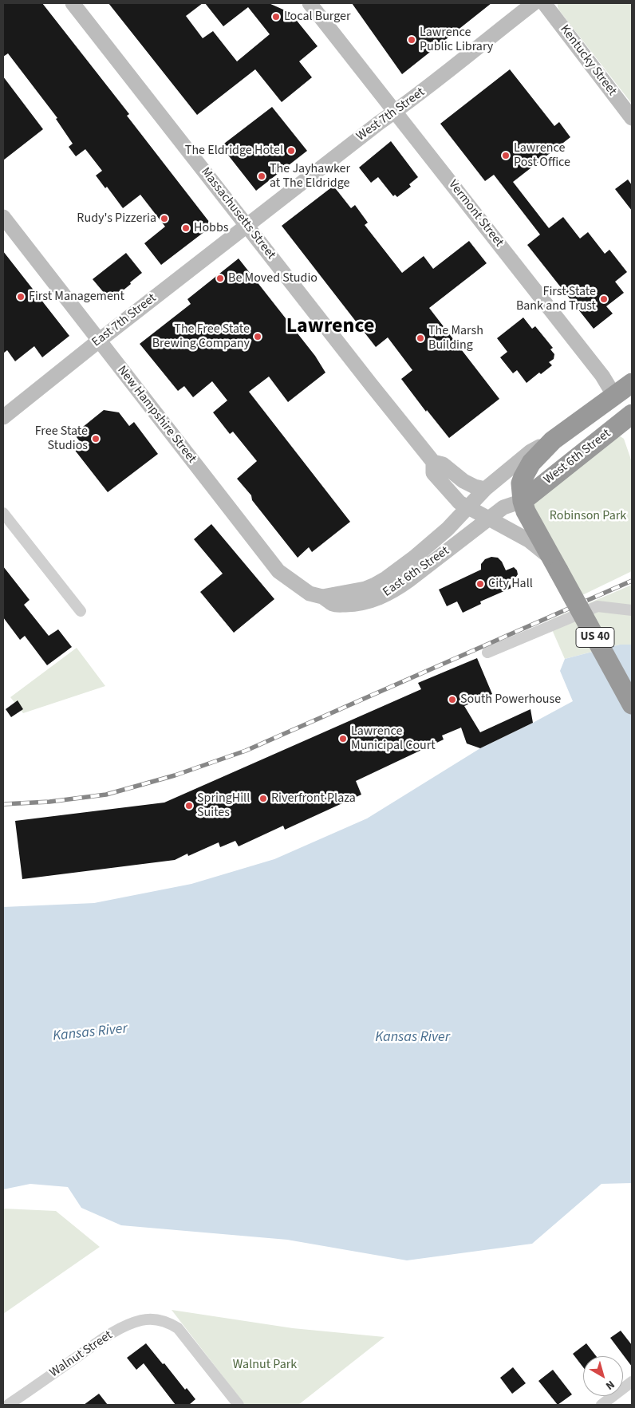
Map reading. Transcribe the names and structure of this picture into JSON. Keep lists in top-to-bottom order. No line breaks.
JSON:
{"streets":{"highway":["Massachusetts Street","Vermont Street","West 6th Street","US 40"],"street":["Kentucky Street","West 7th Street","East 7th Street","New Hampshire Street","East 6th Street","Walnut Street"]},"crossings":[["West 7th Street","Massachusetts Street"],["West 7th Street","Vermont Street"],["West 7th Street","East 7th Street"],["Massachusetts Street","East 7th Street"],["Massachusetts Street","West 6th Street"],["Massachusetts Street","East 6th Street"],["Vermont Street","West 6th Street"],["East 7th Street","New Hampshire Street"],["New Hampshire Street","East 6th Street"],["West 6th Street","East 6th Street"]],"districts":["Lawrence"],"water":["Kansas River"],"parks":["Robinson Park","Walnut Park"],"places":["Local Burger","Lawrence Public Library","The Eldridge Hotel","Lawrence Post Office","The Jayhawker at The Eldridge","Rudy's Pizzeria","Hobbs","Be Moved Studio","First Management","First State Bank and Trust","The Free State Brewing Company","The Marsh Building","Free State Studios","City Hall","South Powerhouse","Lawrence Municipal Court","Riverfront Plaza","SpringHill Suites"],"north":"bottom right"}
